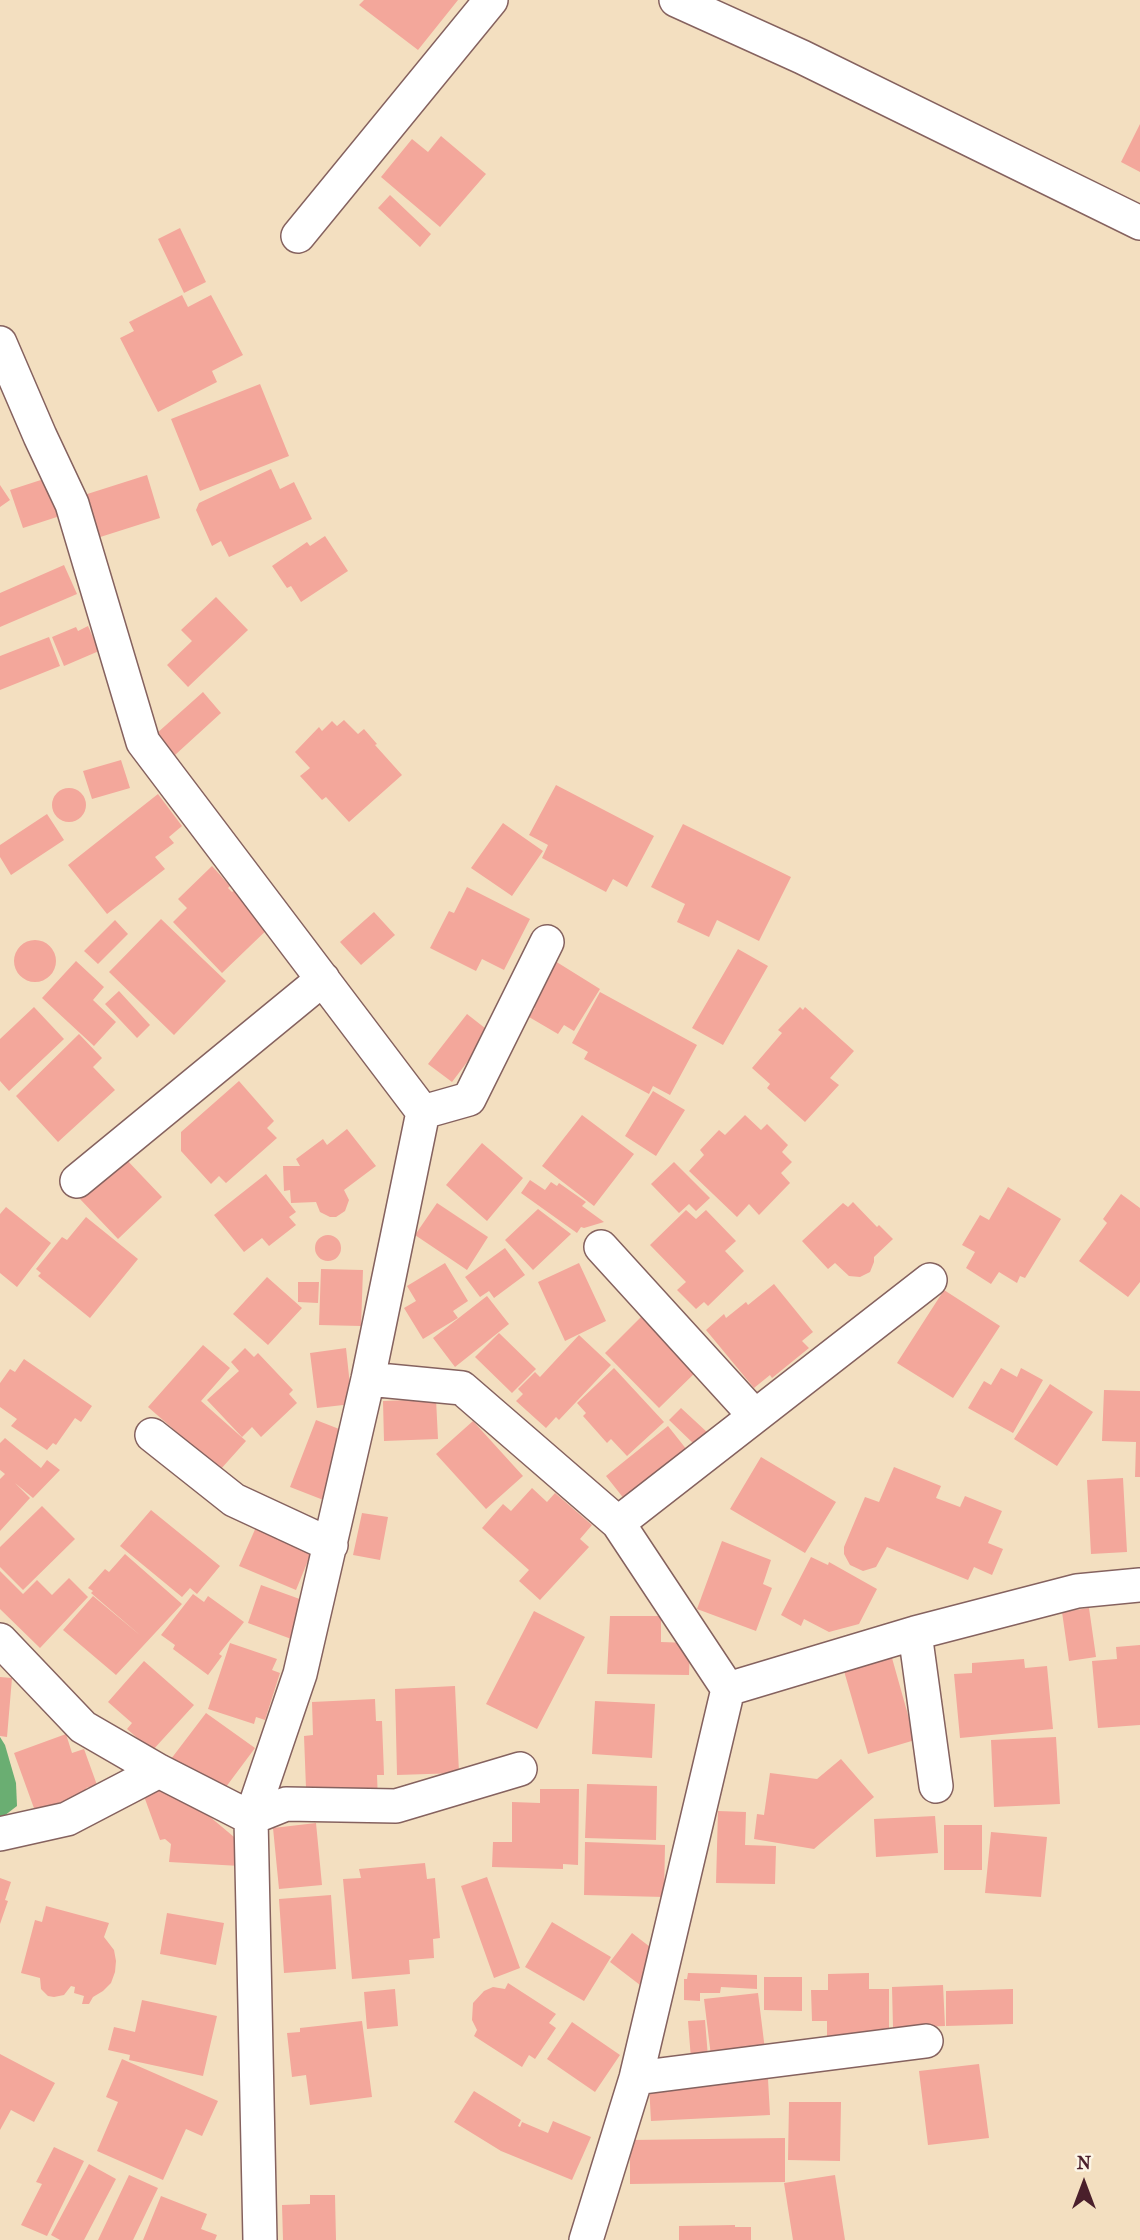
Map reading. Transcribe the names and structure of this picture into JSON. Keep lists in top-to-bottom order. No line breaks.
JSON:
{"north":"top"}
